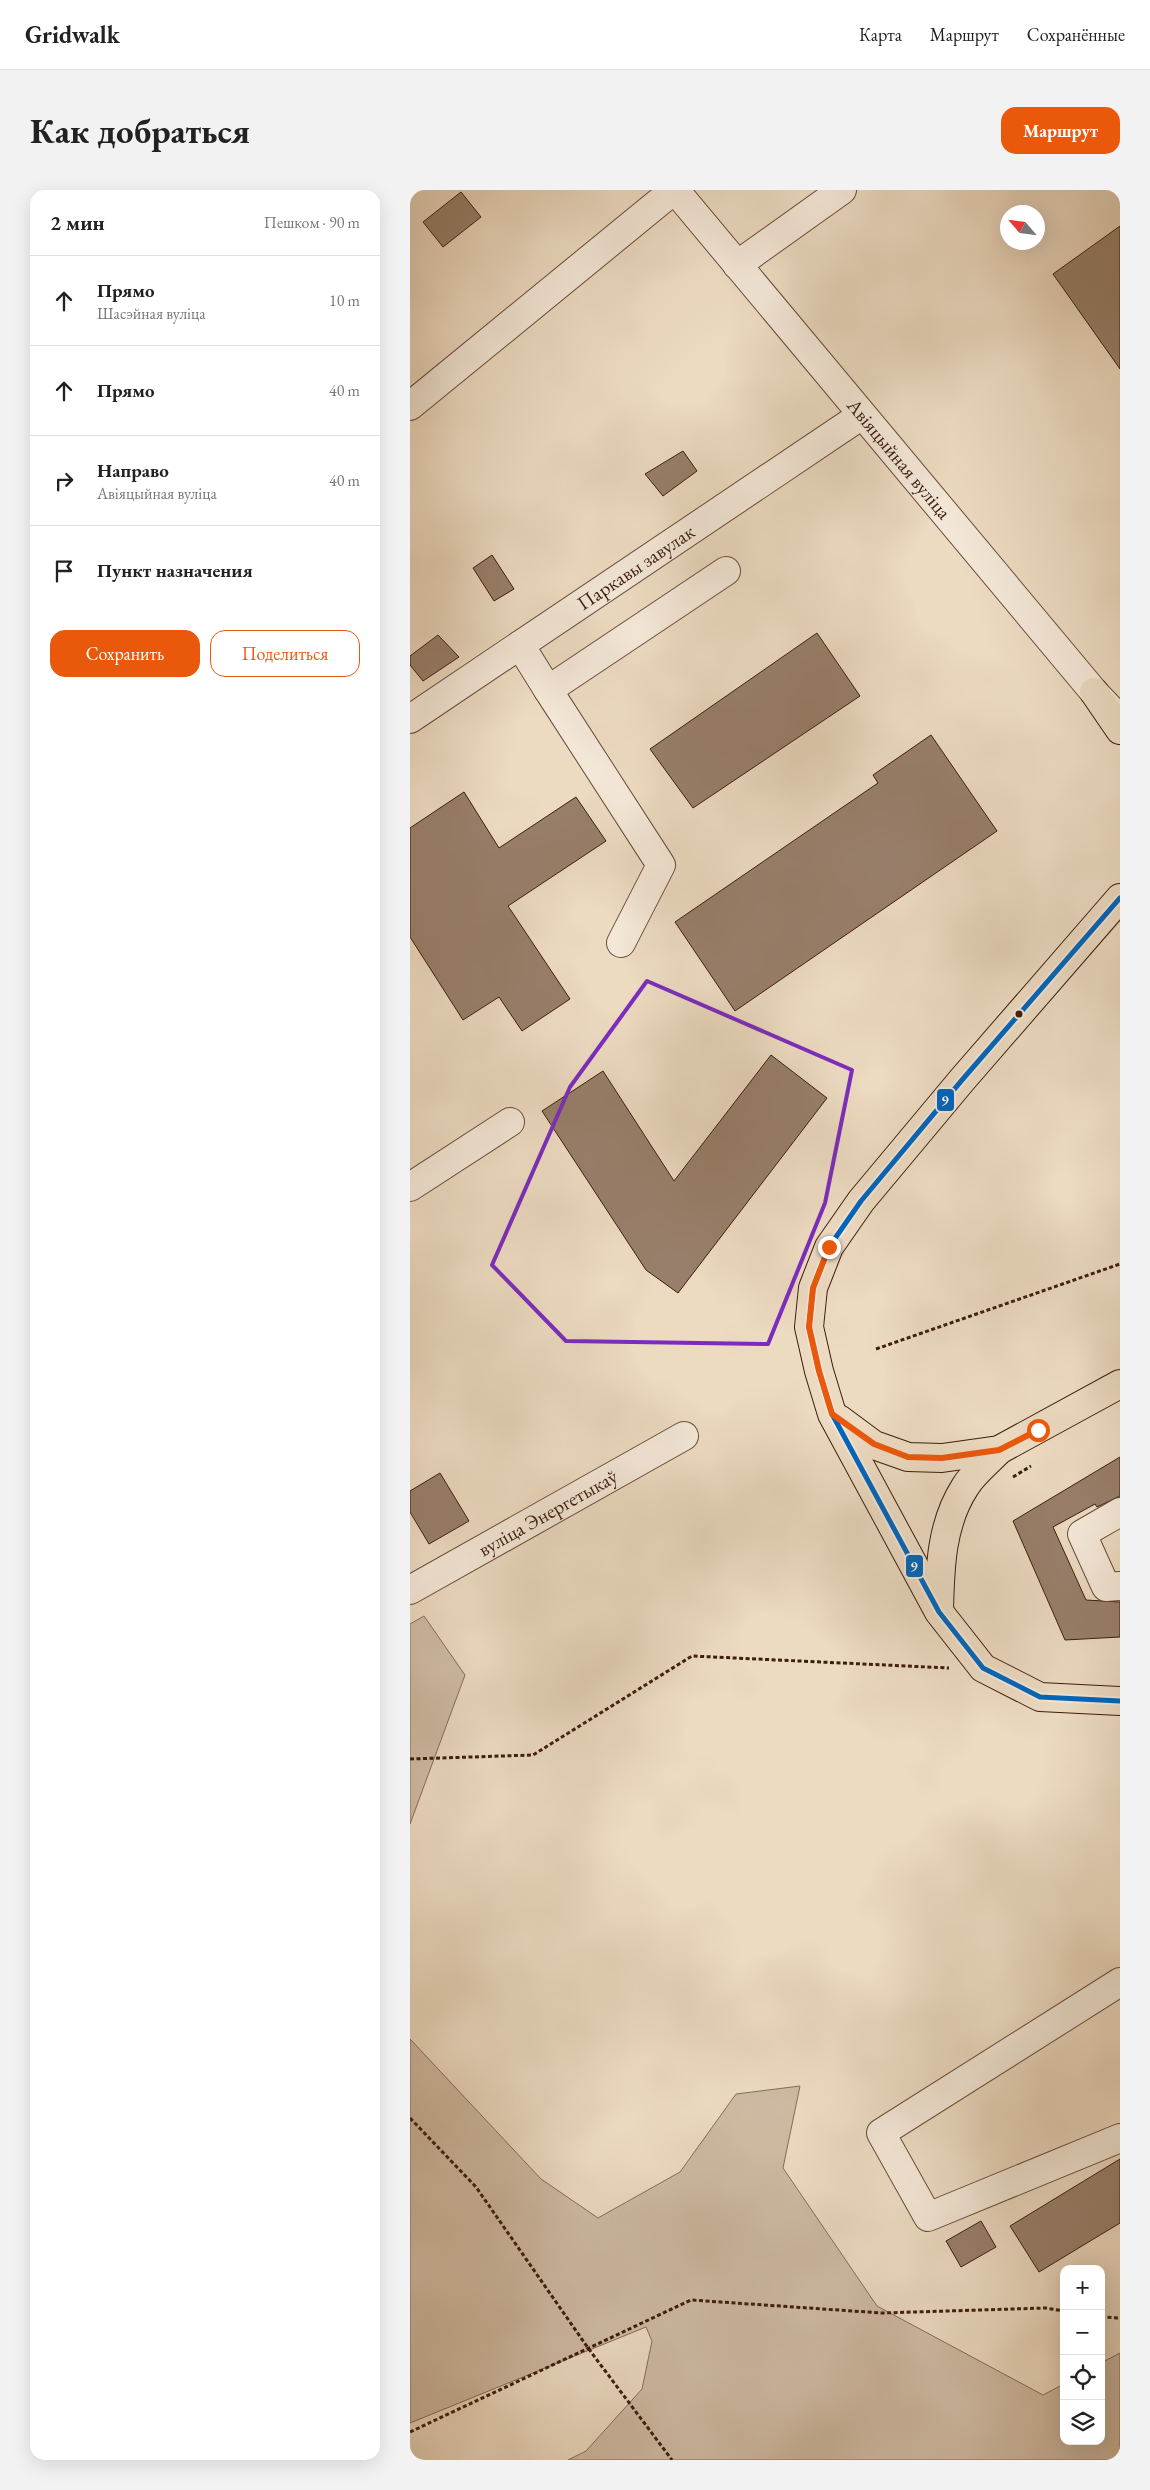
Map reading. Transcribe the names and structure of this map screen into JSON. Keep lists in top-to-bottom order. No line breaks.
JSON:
{"streets":{"main road":["Авіяцыйная вуліца"],"street":["Паркавы завулак","вуліца Энергетыкаў"]},"crossings":[["Авіяцыйная вуліца","Паркавы завулак"]],"lines":["transit line 9"],"north":"top left","page":{"header":"Gridwalk","nav":["Карта","Маршрут","Сохранённые"],"buttons":["Маршрут",["Сохранить","Поделиться"]],"title":"Как добраться","heading":["2 мин","Пешком · 90 m"],"list":[["Прямо","Шасэйная вуліца","10 m"],["Прямо","40 m"],["Направо","Авіяцыйная вуліца","40 m"],"Пункт назначения"],"map_buttons":["+","−"]}}
